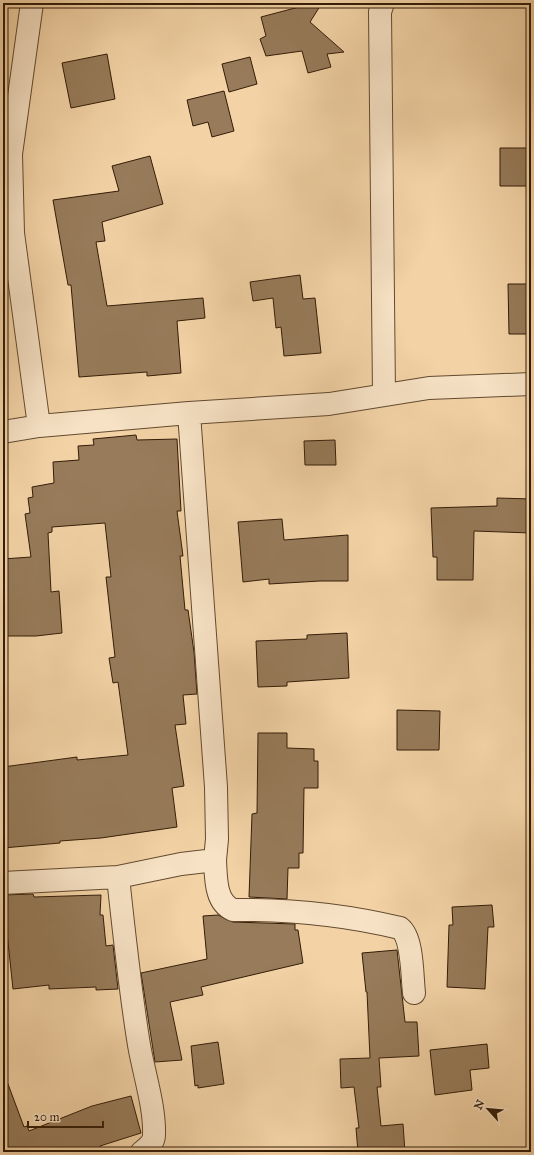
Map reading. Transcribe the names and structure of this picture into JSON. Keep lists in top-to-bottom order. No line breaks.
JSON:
{"scale_bar":"20 m","north":"top left"}
